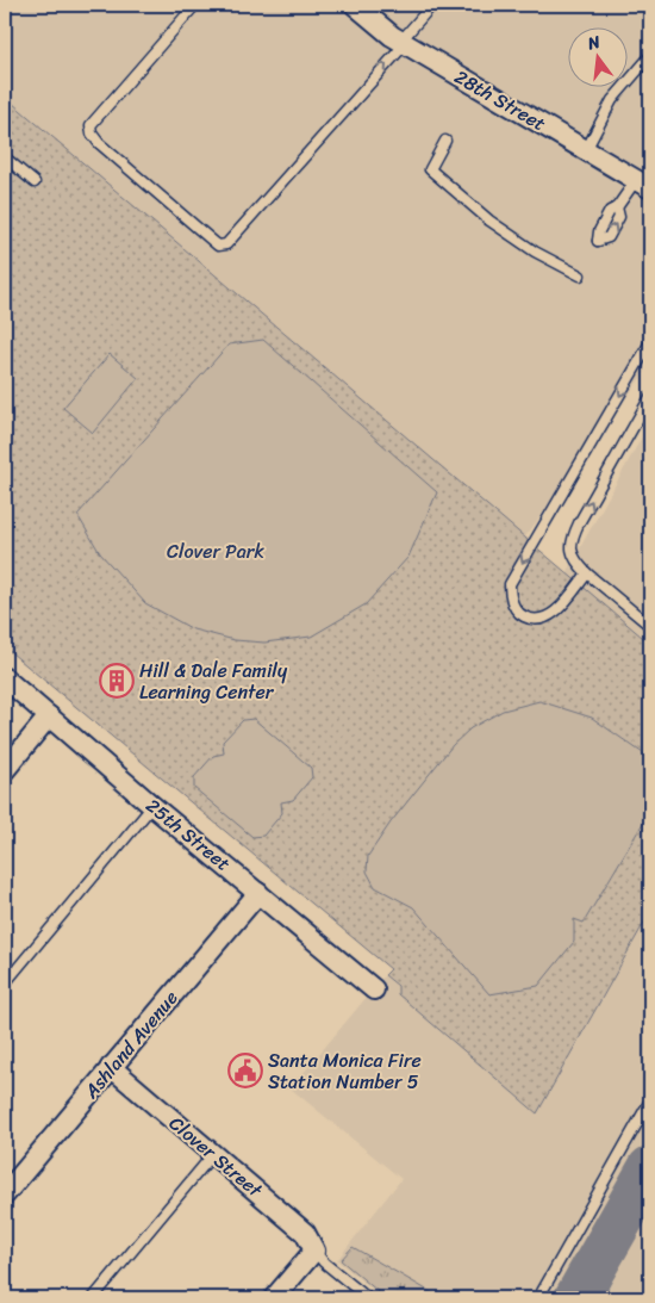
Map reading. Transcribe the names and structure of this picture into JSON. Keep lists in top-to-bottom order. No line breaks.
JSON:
{"streets":{"street":["28th Street","25th Street","Ashland Avenue","Clover Street"]},"crossings":[["25th Street","Ashland Avenue"],["Ashland Avenue","Clover Street"]],"parks":["Clover Park"],"places":{"building":["Hill & Dale Family Learning Center"],"public building":["Santa Monica Fire Station Number 5"]},"north":"top"}
